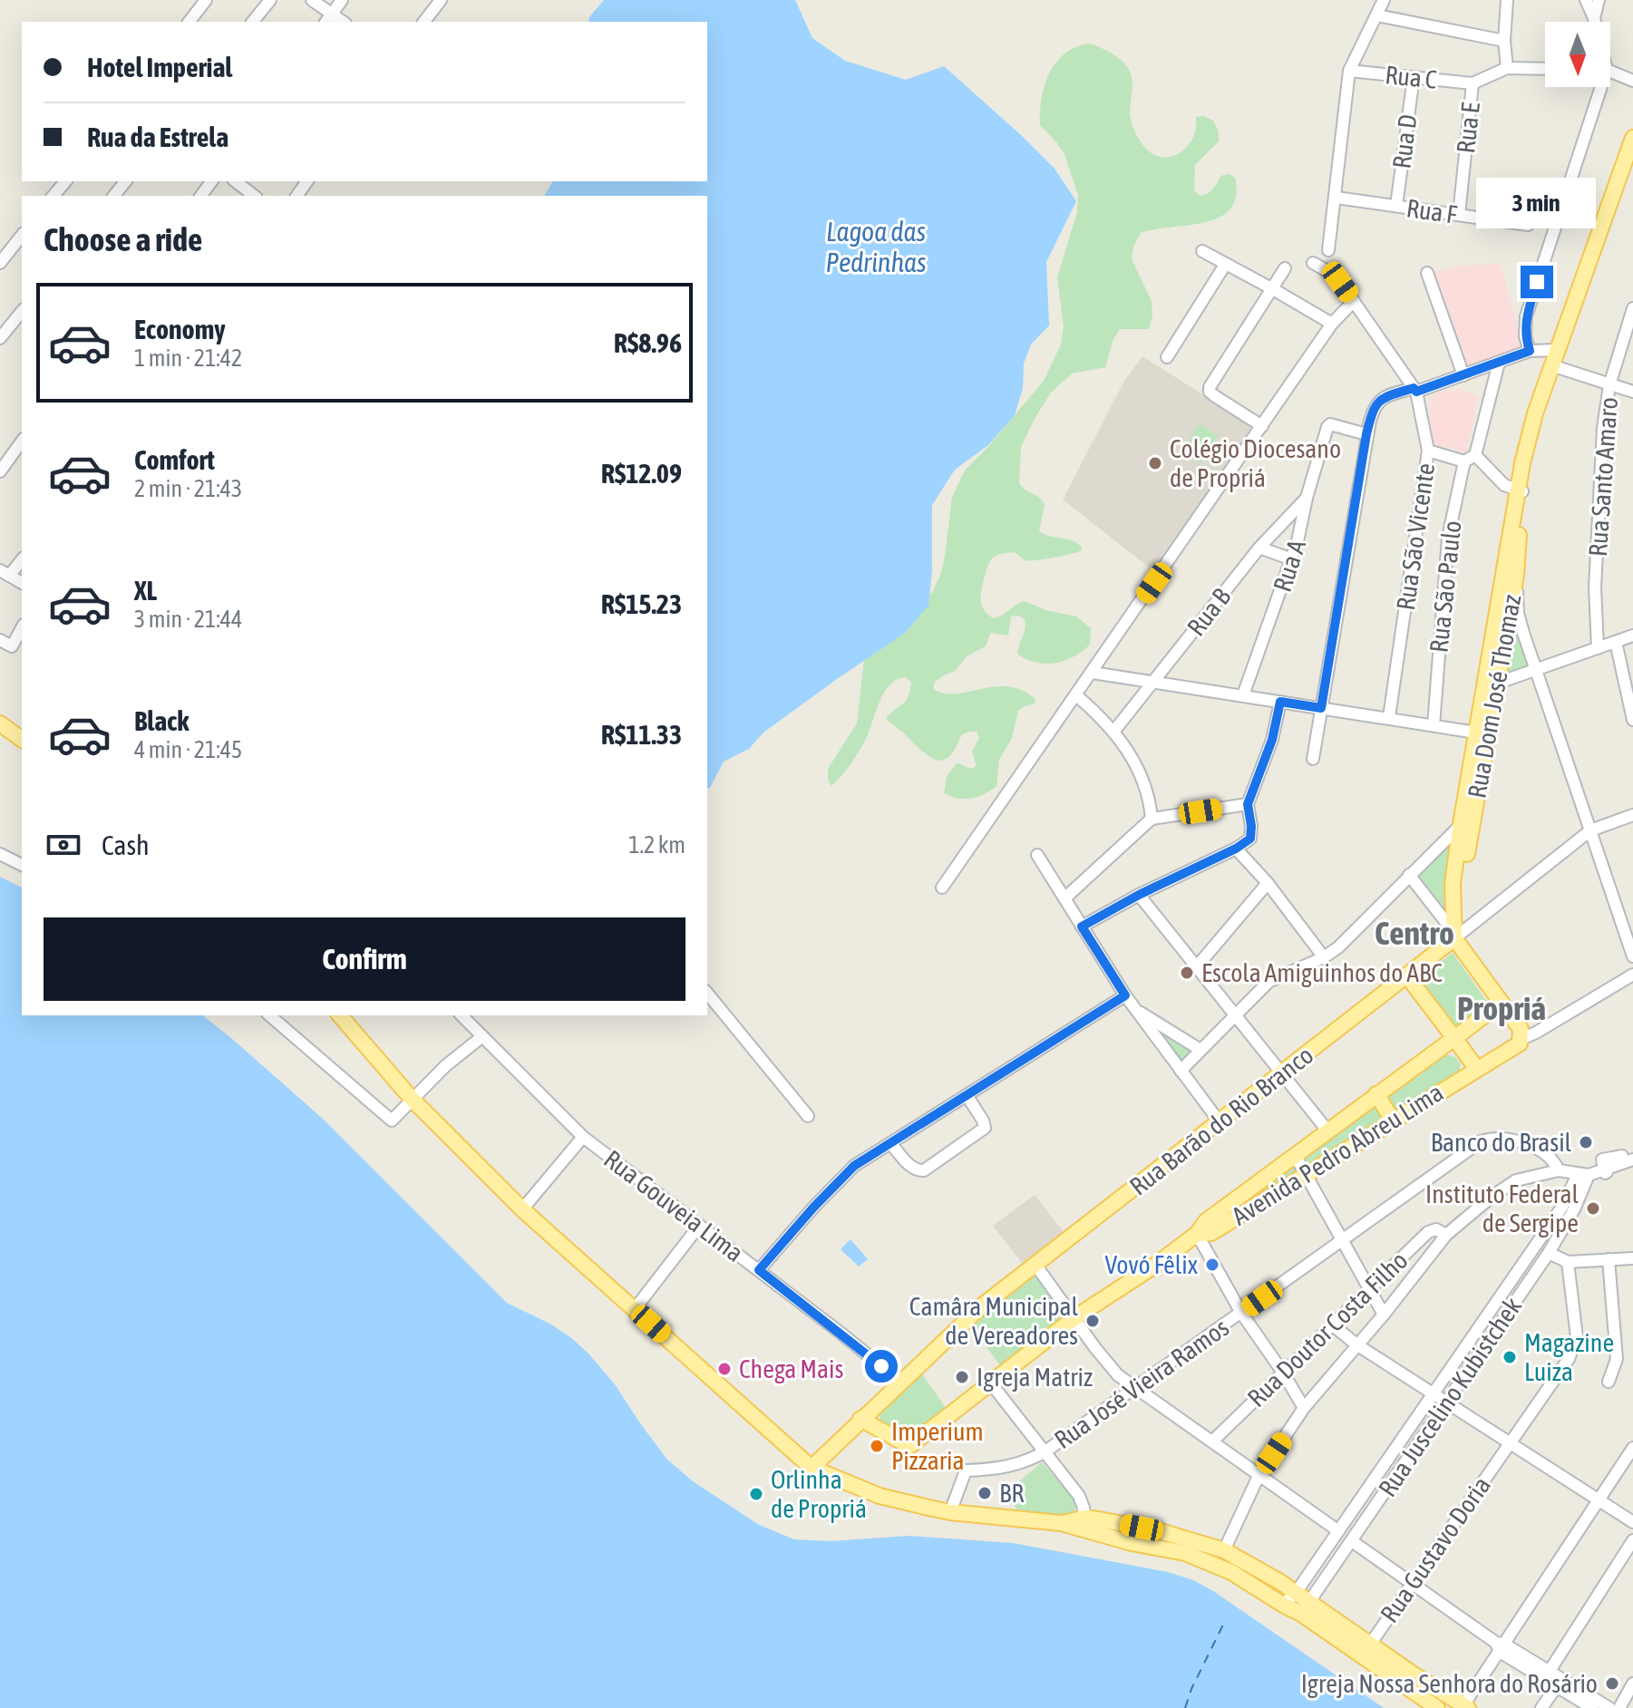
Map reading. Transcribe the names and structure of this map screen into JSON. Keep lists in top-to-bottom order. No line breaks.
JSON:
{"streets":{"main road":["Rua Dom José Thomaz","Rua Barão do Rio Branco","Avenida Pedro Abreu Lima"],"street":["Rua C","Rua E","Rua D","Rua F","Rua Santo Amaro","Rua São Vicente","Rua A","Rua São Paulo","Rua B","Rua Gouveia Lima","Rua Doutor Costa Filho","Rua José Vieira Ramos","Rua Juscelino Kubistchek","Rua Gustavo Doria"]},"crossings":[["Rua C","Rua E"],["Rua C","Rua D"],["Rua E","Rua F"],["Rua D","Rua F"],["Rua A","Rua B"],["Rua Barão do Rio Branco","Avenida Pedro Abreu Lima"],["Rua Barão do Rio Branco","Rua Gouveia Lima"]],"districts":["Centro","Propriá"],"water":["Lagoa das Pedrinhas"],"places":["Colégio Diocesano de Propriá","Escola Amiguinhos do ABC","Banco do Brasil","Instituto Federal de Sergipe","Vovó Fêlix","Camâra Municipal de Vereadores","Magazine Luiza","Chega Mais","Igreja Matriz","Imperium Pizzaria","BR","Orlinha de Propriá","Igreja Nossa Senhora do Rosário"],"north":"bottom","page":{"banner":["Hotel Imperial","Rua da Estrela"],"bubble":"3 min","heading":"Choose a ride","list":[{"name":"Economy","note":"1 min · 21:42","value":"R$8.96"},{"name":"Comfort","note":"2 min · 21:43","value":"R$12.09"},{"name":"XL","note":"3 min · 21:44","value":"R$15.23"},{"name":"Black","note":"4 min · 21:45","value":"R$11.33"}],"pay":["Cash","1.2 km"],"buttons":"Confirm"}}
